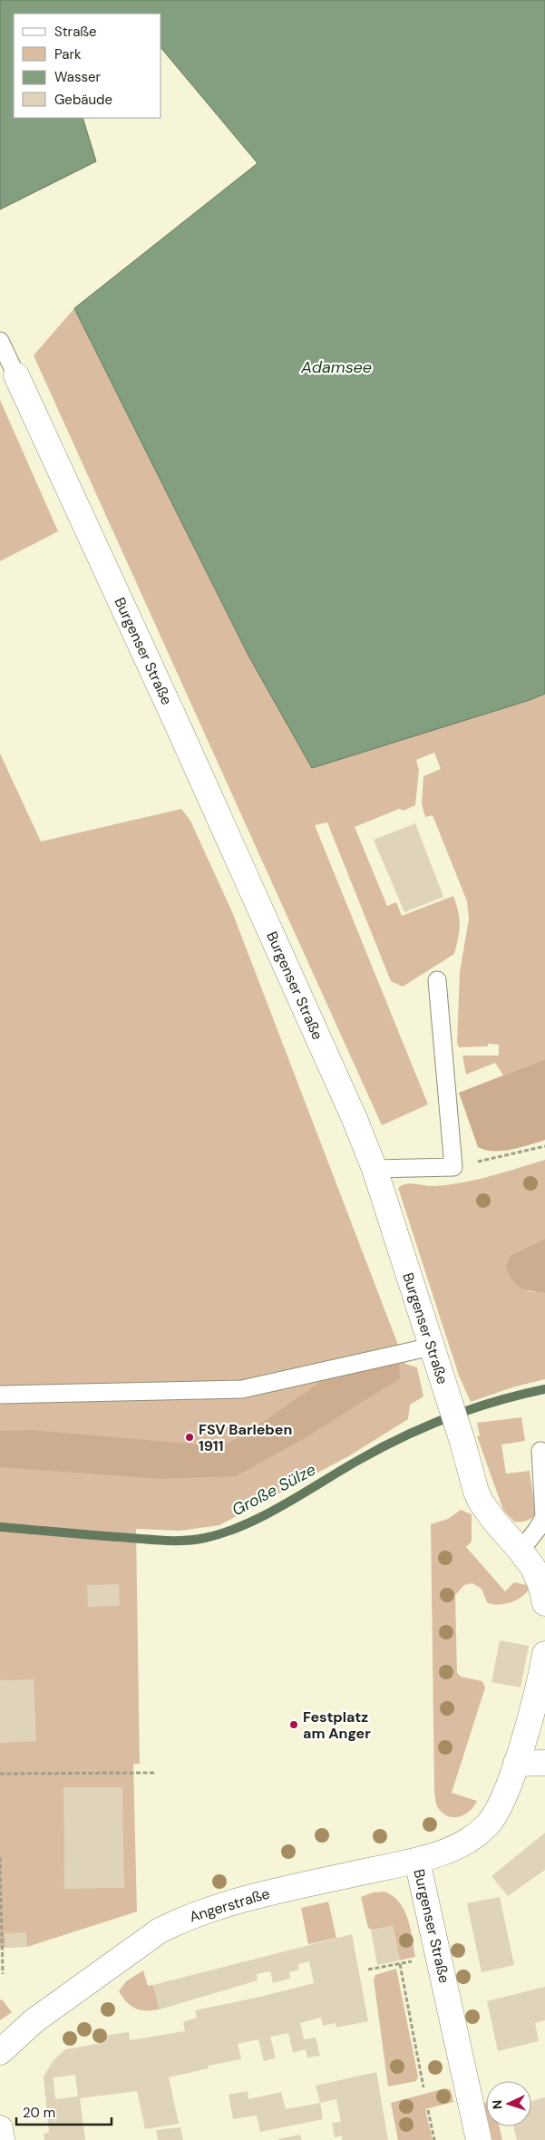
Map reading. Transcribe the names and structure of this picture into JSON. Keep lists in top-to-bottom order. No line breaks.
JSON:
{"streets":{"street":["Burgenser Straße","Angerstraße"]},"crossings":[["Burgenser Straße","Angerstraße"]],"water":["Adamsee","Große Sülze"],"places":["FSV Barleben 1911","Festplatz am Anger"],"legend":["Straße","Park","Wasser","Gebäude"],"scale_bar":"20 m","north":"left"}
